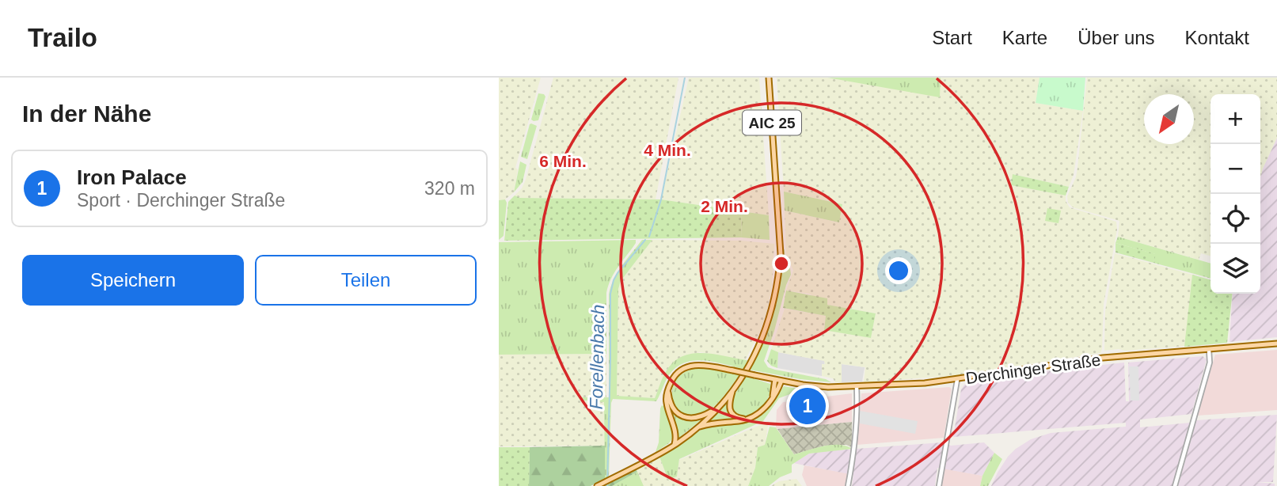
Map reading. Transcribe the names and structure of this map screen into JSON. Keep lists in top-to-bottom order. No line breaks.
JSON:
{"streets":{"main road":["AIC 25","Derchinger Straße"]},"water":["Forellenbach"],"north":"bottom left","page":{"header":"Trailo","nav":["Start","Karte","Über uns","Kontakt"],"heading":"In der Nähe","map_buttons":["+","−"],"list":[{"mark":"1","name":"Iron Palace","note":"Sport · Derchinger Straße","value":"320 m"}],"buttons":["Speichern","Teilen"],"pins":"1"},"rings":["4 Min.","6 Min.","2 Min."]}
